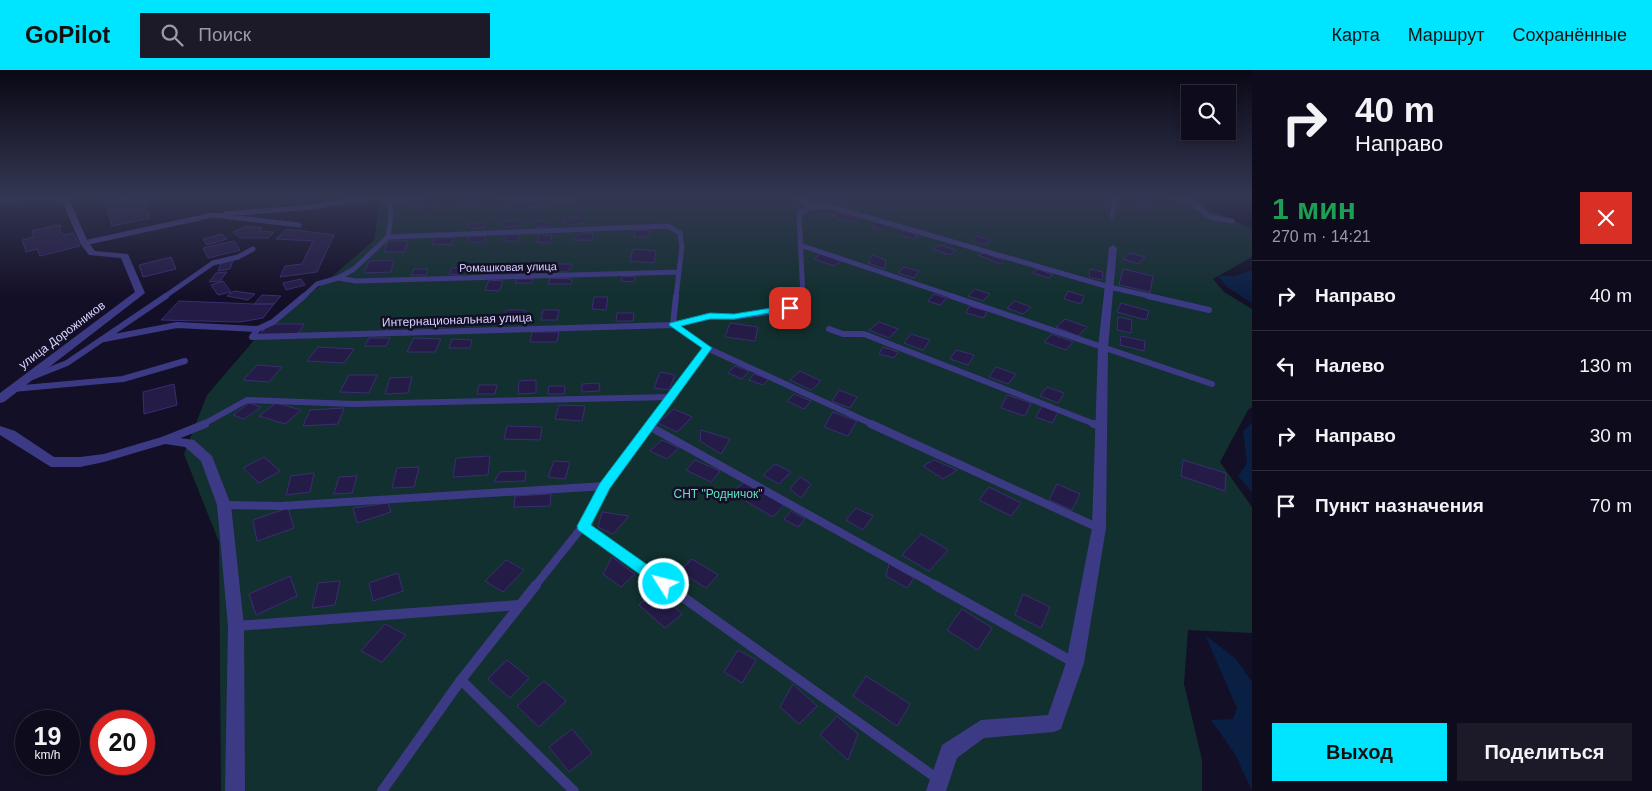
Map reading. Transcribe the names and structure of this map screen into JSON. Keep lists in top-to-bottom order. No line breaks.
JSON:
{"streets":{"street":["улица Дорожников"],"lane":["Ромашковая улица","Интернациональная улица"]},"parks":["СНТ \"Родничок\""],"page":{"header":"GoPilot","search":"Поиск","nav":["Карта","Маршрут","Сохранённые"],"turn":["40 m","Направо"],"heading":["1 мин","270 m · 14:21"],"list":[{"name":"Направо","value":"40 m"},{"name":"Налево","value":"130 m"},{"name":"Направо","value":"30 m"},{"name":"Пункт назначения","value":"70 m"}],"speed":"19 km/h","limit":"20","buttons":["Выход","Поделиться"]}}
